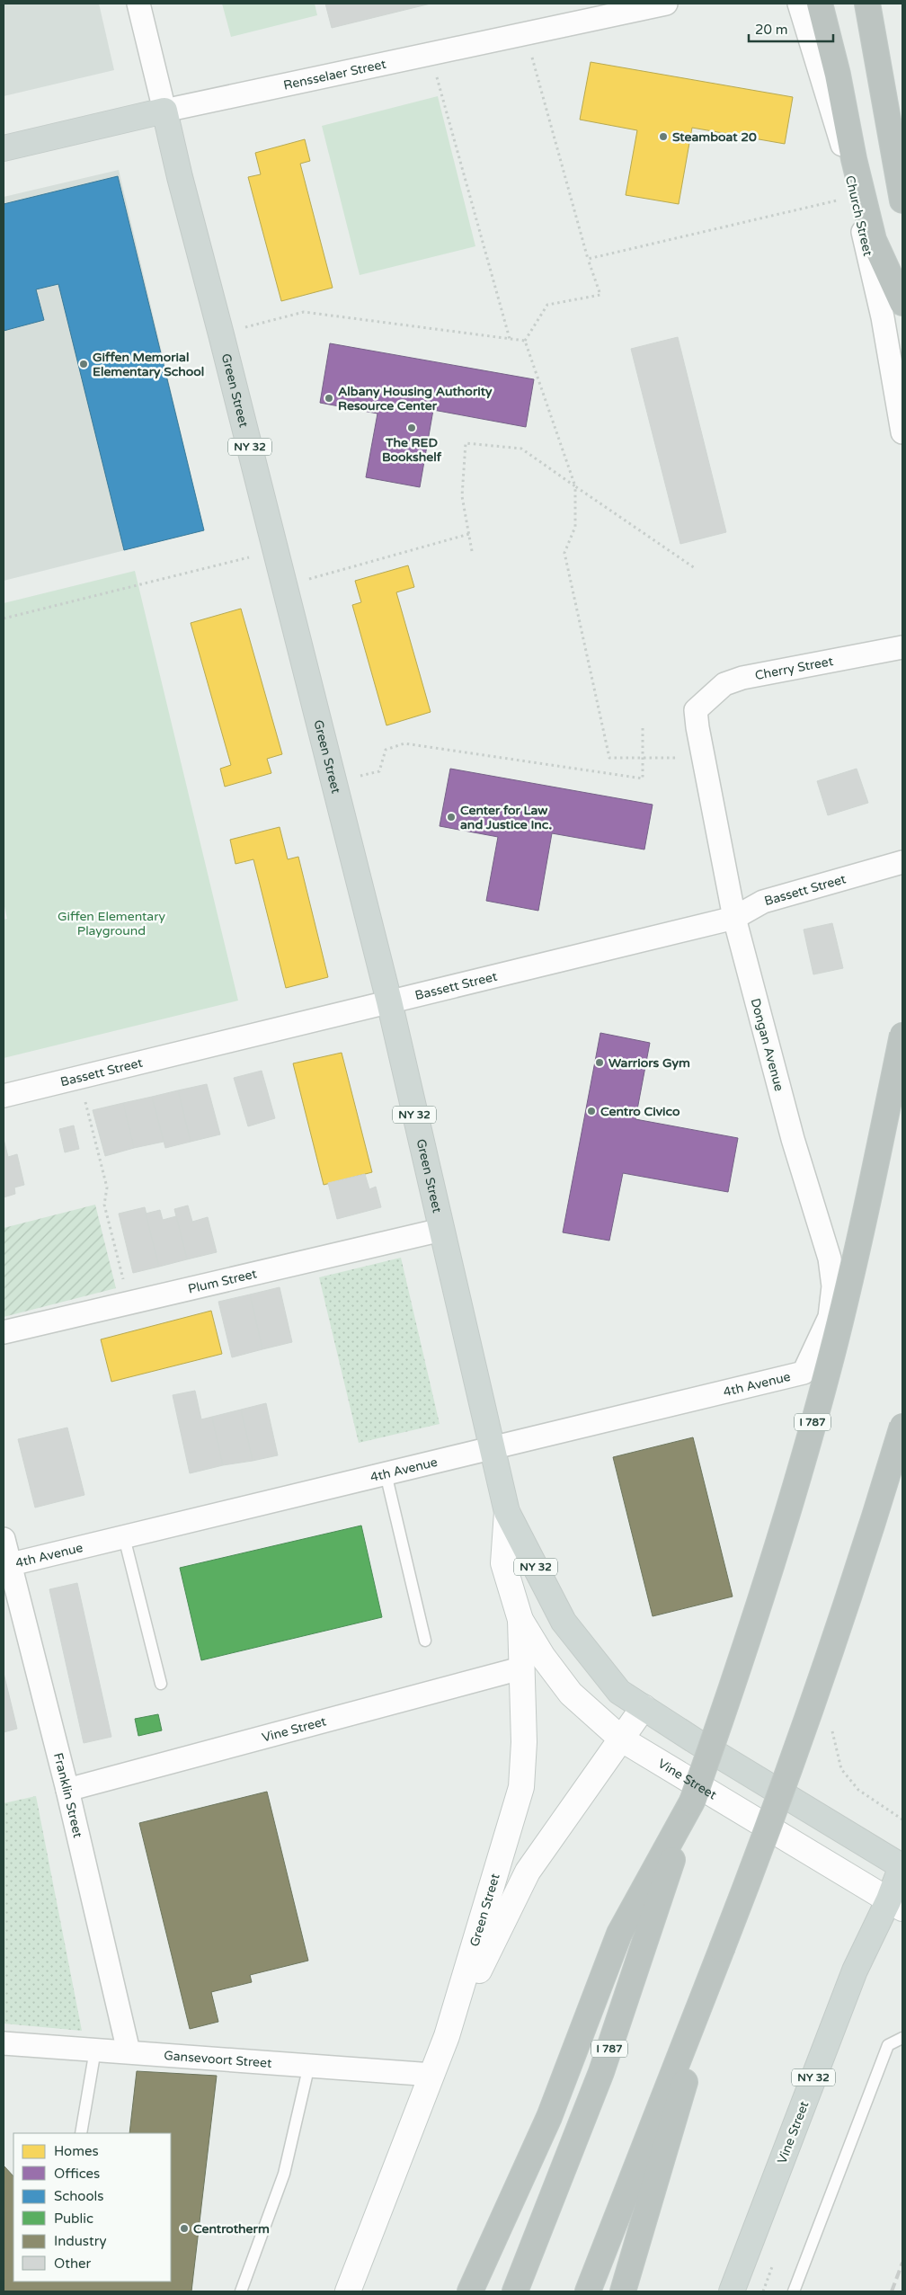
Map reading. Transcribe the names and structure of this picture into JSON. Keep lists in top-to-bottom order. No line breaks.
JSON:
{"streets":{"highway":["I 787"],"main road":["Rensselaer Street","Green Street","NY 32","Vine Street"],"street":["Church Street","Cherry Street","Bassett Street","Dongan Avenue","Plum Street","4th Avenue","Franklin Street","Gansevoort Street"]},"crossings":[["Rensselaer Street","Green Street"],["Green Street","Bassett Street"],["Green Street","Plum Street"],["Green Street","4th Avenue"],["Green Street","Vine Street"],["Green Street","Gansevoort Street"],["Cherry Street","Dongan Avenue"],["Bassett Street","Dongan Avenue"],["Dongan Avenue","4th Avenue"],["4th Avenue","Franklin Street"],["Vine Street","Franklin Street"],["Franklin Street","Gansevoort Street"]],"parks":["Giffen Elementary Playground"],"places":["Steamboat 20","Giffen Memorial Elementary School","Albany Housing Authority Resource Center","The RED Bookshelf","Center for Law and Justice Inc.","Warriors Gym","Centro Civico","Centrotherm"],"legend":["Homes","Offices","Schools","Public","Industry","Other"],"scale_bar":"20 m"}
